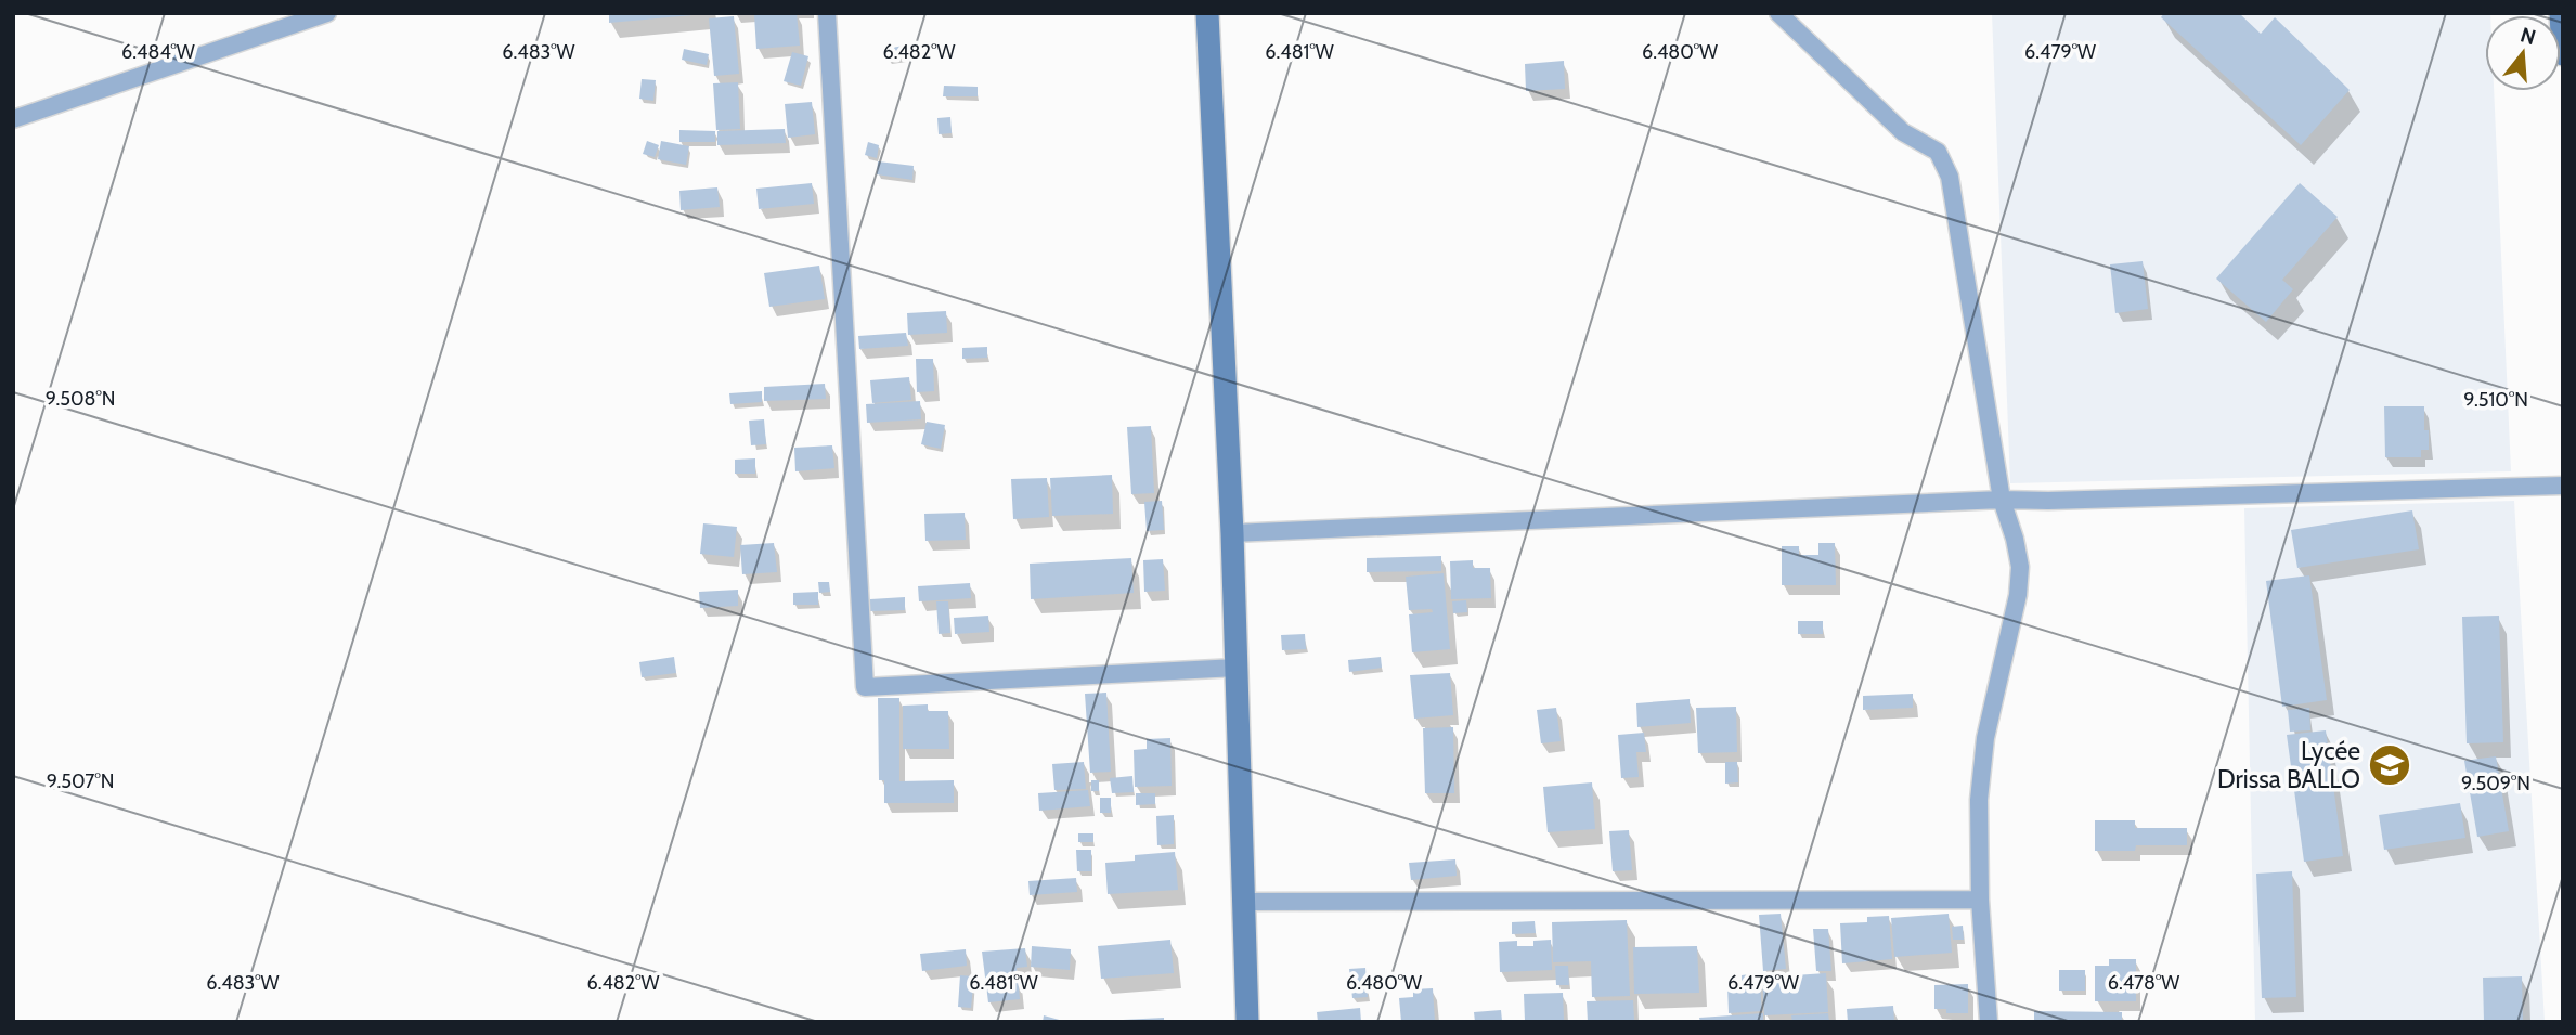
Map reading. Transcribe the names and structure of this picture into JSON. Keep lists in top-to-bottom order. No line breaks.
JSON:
{"places":{"school or university":["Lycée Drissa BALLO"]},"north":"top","coordinates":["6.484°W","6.483°W","6.482°W","6.481°W","6.480°W","6.479°W","9.508°N","9.510°N","9.507°N","9.509°N","6.478°W"]}
